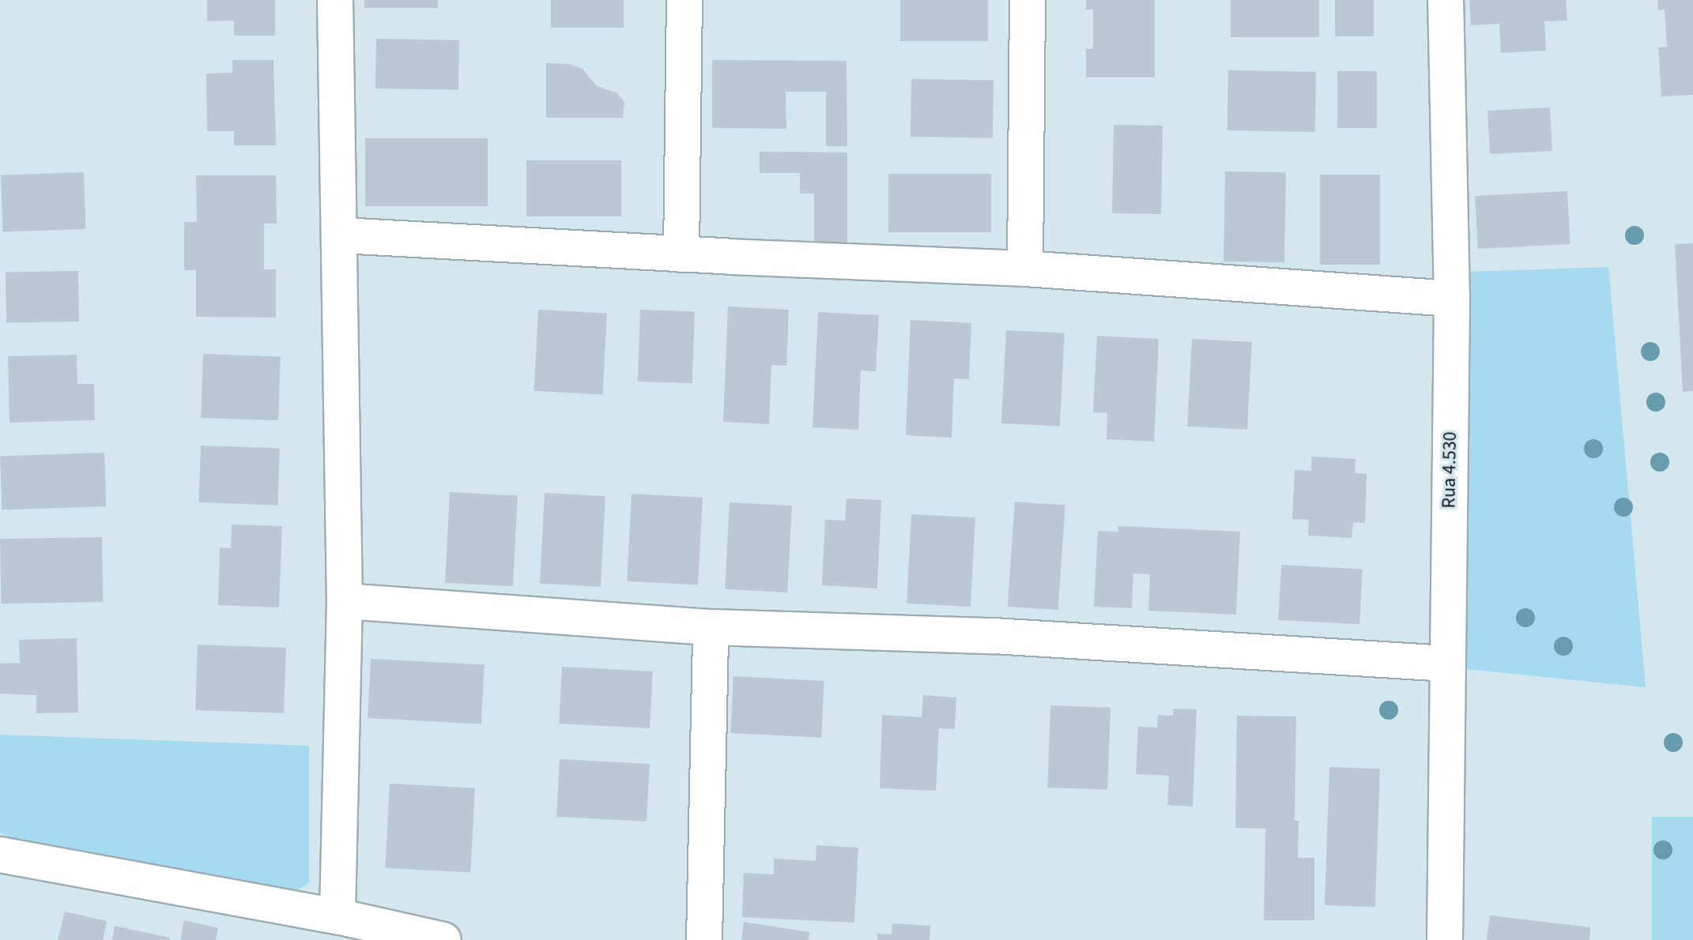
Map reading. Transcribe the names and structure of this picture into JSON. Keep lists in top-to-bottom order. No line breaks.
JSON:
{"streets":{"street":["Rua 4.530"]}}
